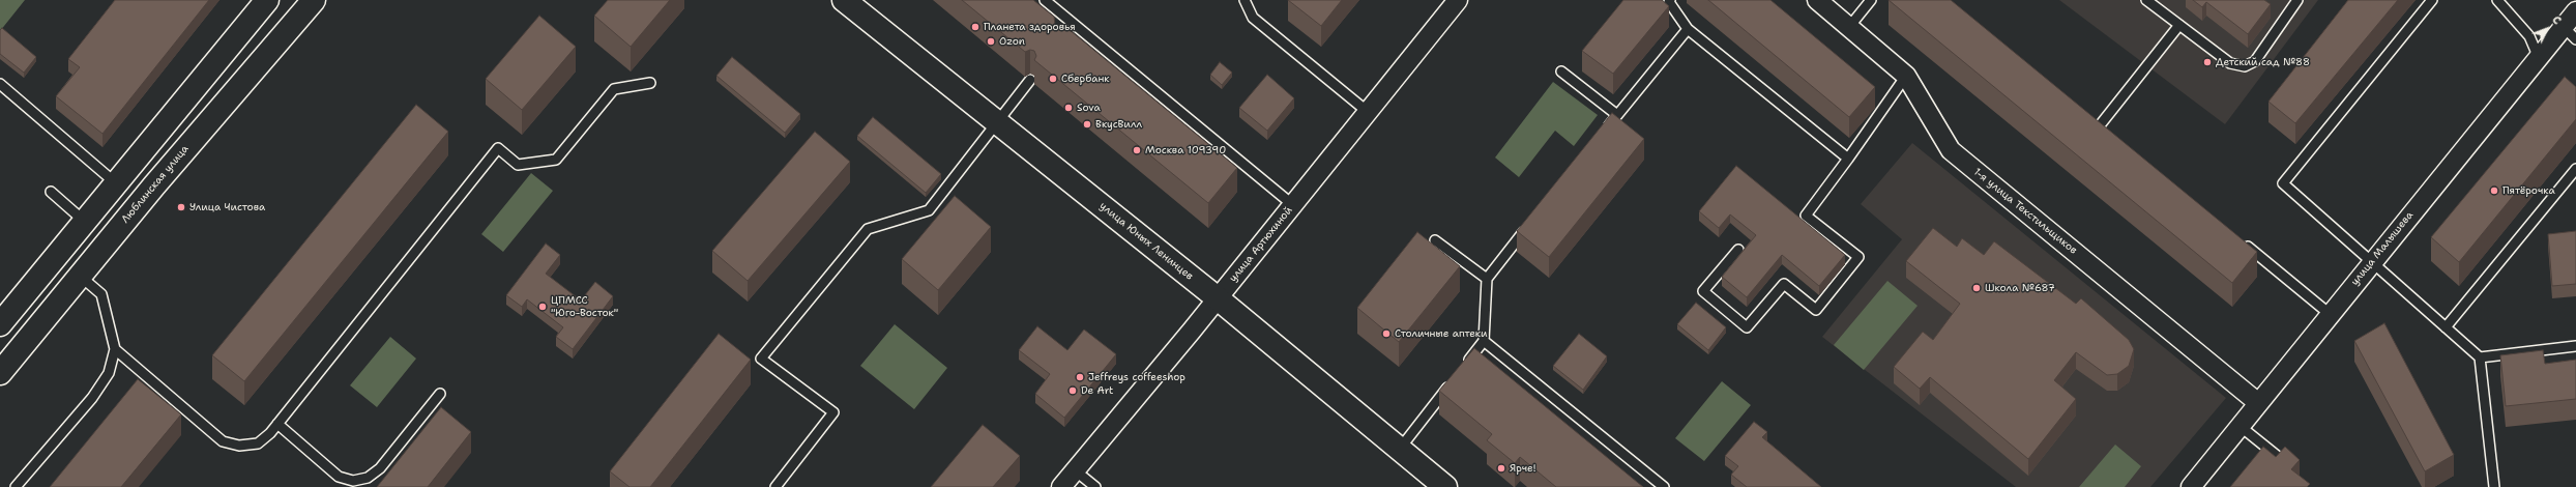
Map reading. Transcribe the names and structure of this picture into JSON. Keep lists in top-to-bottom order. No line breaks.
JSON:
{"streets":{"main road":["Люблинская улица","улица Юных Ленинцев"],"street":["1-я улица Текстильщиков","улица Артюхиной","улица Малышева"]},"crossings":[["1-я улица Текстильщиков","улица Малышева"],["улица Юных Ленинцев","улица Артюхиной"]],"places":["Планета здоровья","Ozon","Детский сад №88","Сбербанк","Sova","ВкусВилл","Москва 109390","Пятёрочка","Улица Чистова","Школа №687","ЦПМСС \"Юго-Восток\"","Столичные аптеки","Jeffreys coffeeshop","De Art","Ярче!"],"north":"top right"}
